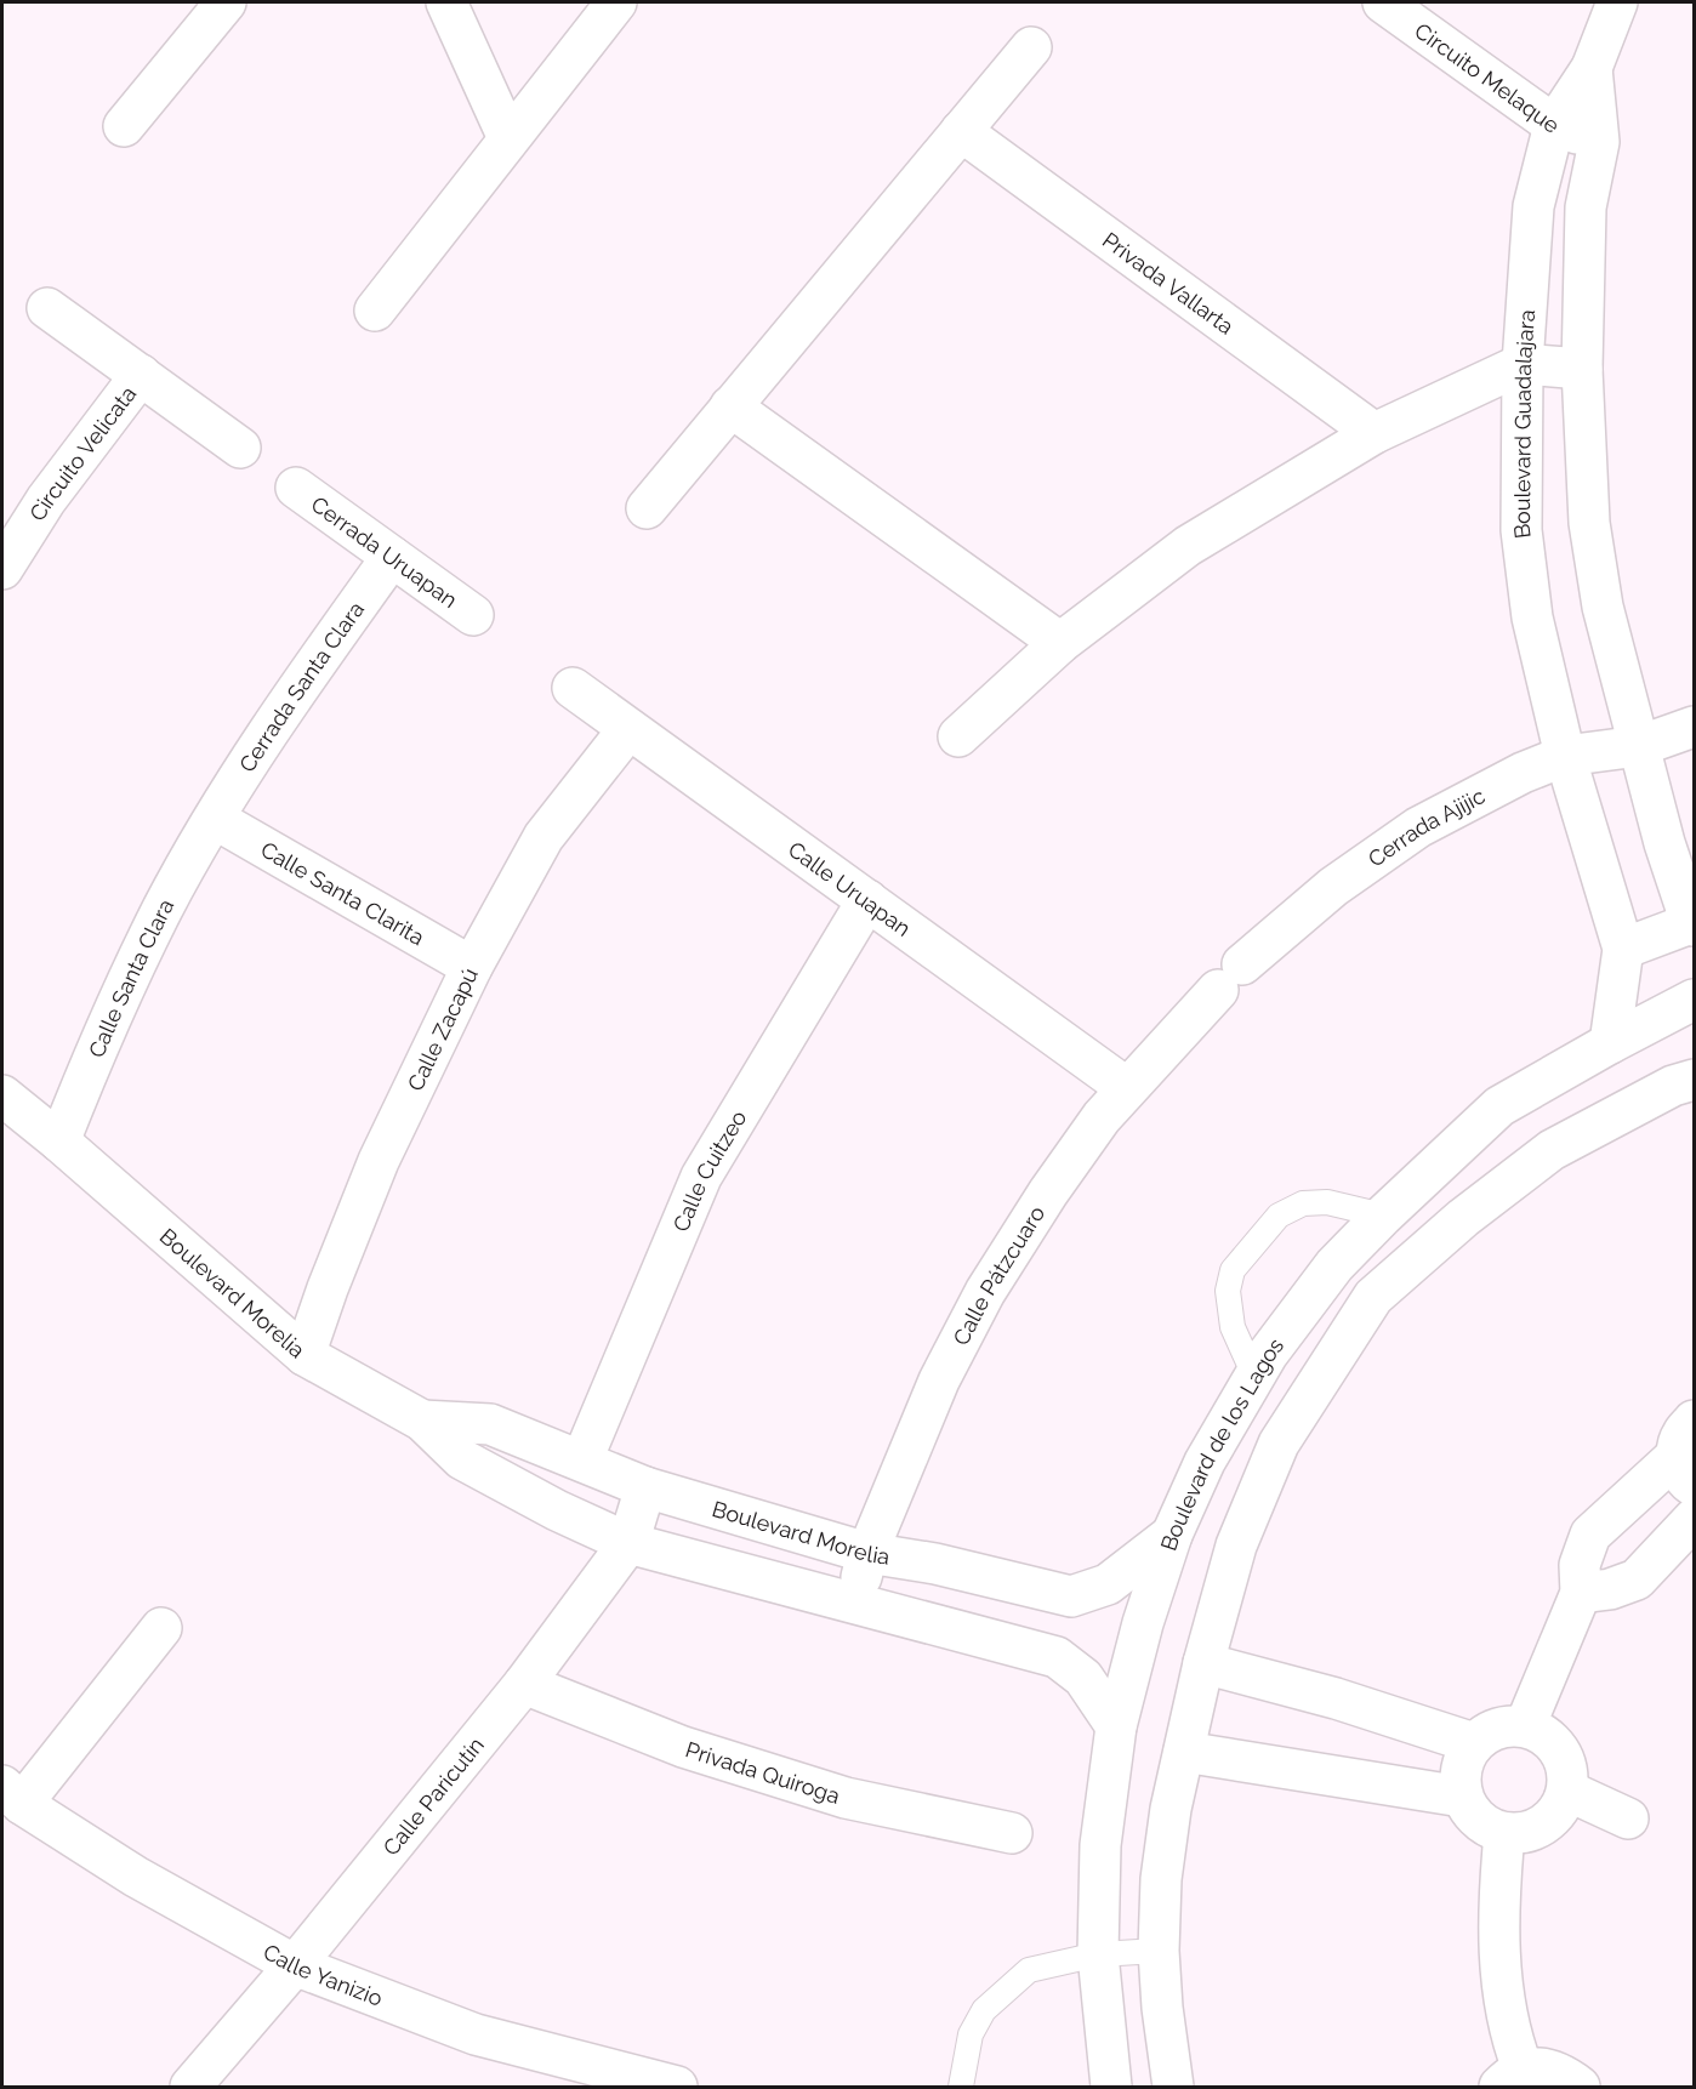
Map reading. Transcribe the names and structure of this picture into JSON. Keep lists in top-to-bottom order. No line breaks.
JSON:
{"streets":{"street":["Circuito Melaque","Privada Vallarta","Boulevard Guadalajara","Circuito Velicata","Cerrada Uruapan","Cerrada Santa Clara","Cerrada Ajijic","Calle Uruapan","Calle Santa Clarita","Calle Santa Clara","Calle Zacapú","Calle Cuitzeo","Calle Pátzcuaro","Boulevard Morelia","Boulevard de los Lagos","Privada Quiroga","Calle Paricutín","Calle Yanizio"]},"crossings":[["Circuito Melaque","Boulevard Guadalajara"],["Boulevard Guadalajara","Cerrada Ajijic"],["Boulevard Guadalajara","Boulevard de los Lagos"],["Cerrada Uruapan","Cerrada Santa Clara"],["Cerrada Santa Clara","Calle Santa Clarita"],["Cerrada Santa Clara","Calle Santa Clara"],["Cerrada Ajijic","Calle Pátzcuaro"],["Calle Uruapan","Calle Zacapú"],["Calle Uruapan","Calle Cuitzeo"],["Calle Uruapan","Calle Pátzcuaro"],["Calle Santa Clarita","Calle Santa Clara"],["Calle Santa Clarita","Calle Zacapú"],["Calle Santa Clara","Boulevard Morelia"],["Calle Zacapú","Boulevard Morelia"],["Calle Cuitzeo","Boulevard Morelia"],["Calle Pátzcuaro","Boulevard Morelia"],["Boulevard Morelia","Boulevard de los Lagos"],["Boulevard Morelia","Calle Paricutín"],["Privada Quiroga","Calle Paricutín"],["Calle Paricutín","Calle Yanizio"]]}
